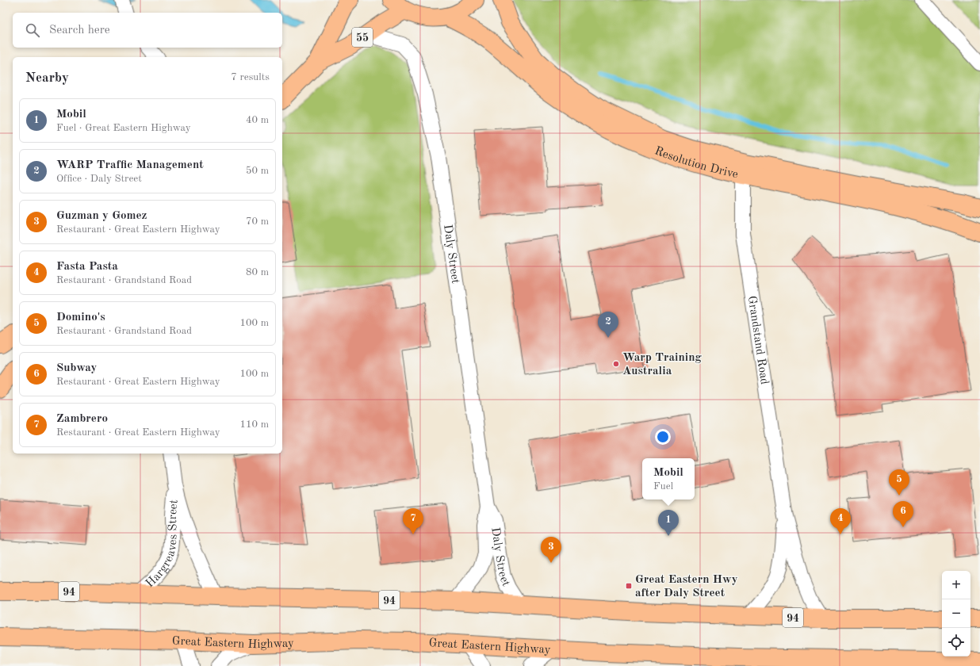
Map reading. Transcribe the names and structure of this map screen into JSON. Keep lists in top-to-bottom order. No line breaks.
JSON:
{"streets":{"main road":["55","Resolution Drive","94","Great Eastern Highway"],"street":["Daly Street","Grandstand Road","Hargreaves Street"]},"crossings":[["55","Resolution Drive"],["55","Daly Street"],["Resolution Drive","Grandstand Road"],["Daly Street","94"],["Grandstand Road","94"],["Hargreaves Street","94"]],"places":{"other":["Warp Training Australia"],"transit":["Great Eastern Hwy after Daly Street"]},"page":{"search":"Search here","heading":["Nearby","7 results"],"list":[{"mark":"1","name":"Mobil","note":"Fuel · Great Eastern Highway","value":"40 m"},{"mark":"2","name":"WARP Traffic Management","note":"Office · Daly Street","value":"50 m"},{"mark":"3","name":"Guzman y Gomez","note":"Restaurant · Great Eastern Highway","value":"70 m"},{"mark":"4","name":"Fasta Pasta","note":"Restaurant · Grandstand Road","value":"80 m"},{"mark":"5","name":"Domino's","note":"Restaurant · Grandstand Road","value":"100 m"},{"mark":"6","name":"Subway","note":"Restaurant · Great Eastern Highway","value":"100 m"},{"mark":"7","name":"Zambrero","note":"Restaurant · Great Eastern Highway","value":"110 m"}],"pins":["2","5","6","4","7","1","3"],"popup":["Mobil","Fuel"],"map_buttons":["+","−"]}}
